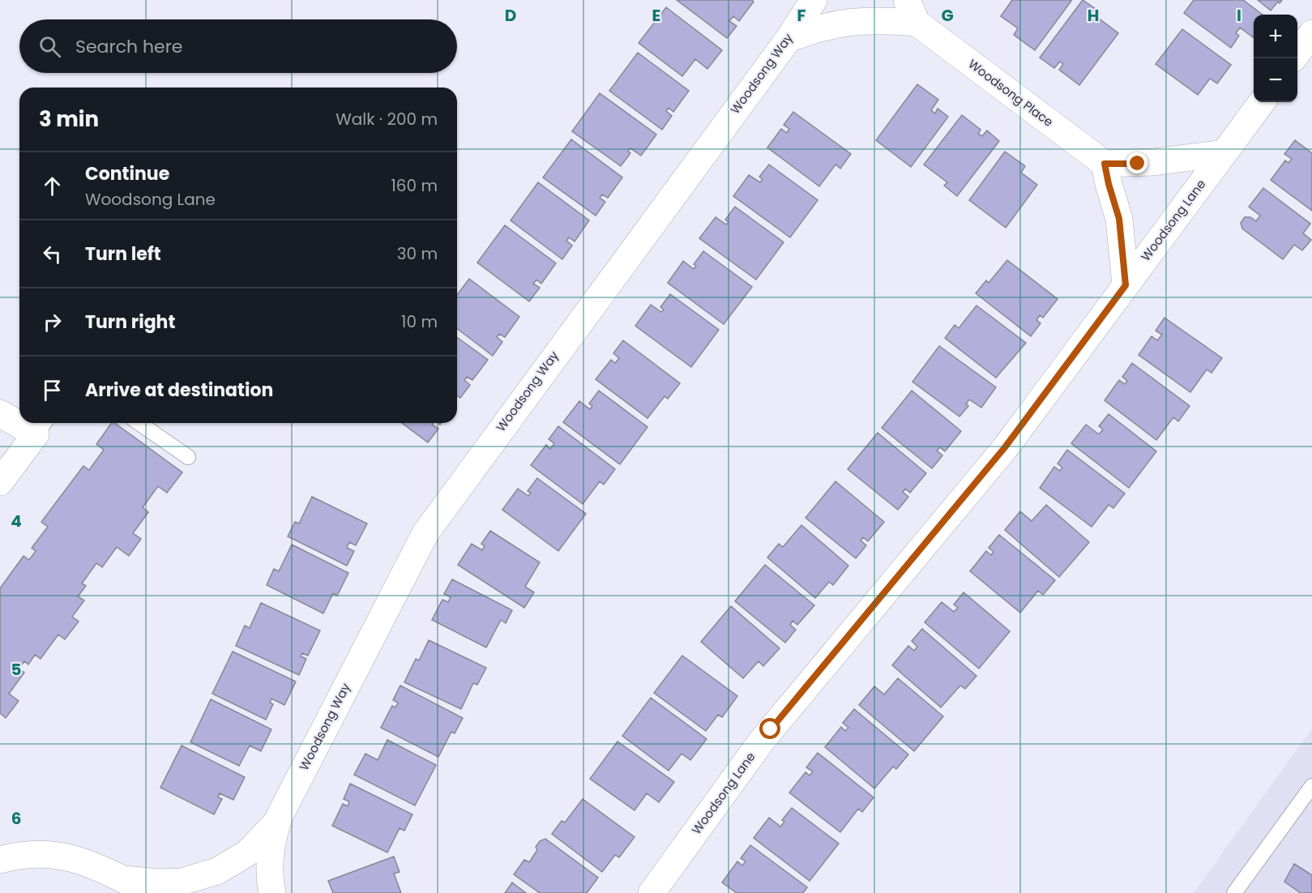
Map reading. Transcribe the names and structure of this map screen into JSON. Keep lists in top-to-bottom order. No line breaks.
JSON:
{"streets":{"street":["Woodsong Way","Woodsong Place","Woodsong Lane"]},"page":{"map_buttons":["+","−"],"search":"Search here","heading":["3 min","Walk · 200 m"],"list":[["Continue","Woodsong Lane","160 m"],["Turn left","30 m"],["Turn right","10 m"],"Arrive at destination"]},"grid":{"columns":["D","E","F","G","H","I"],"rows":["4","5","6"]}}
